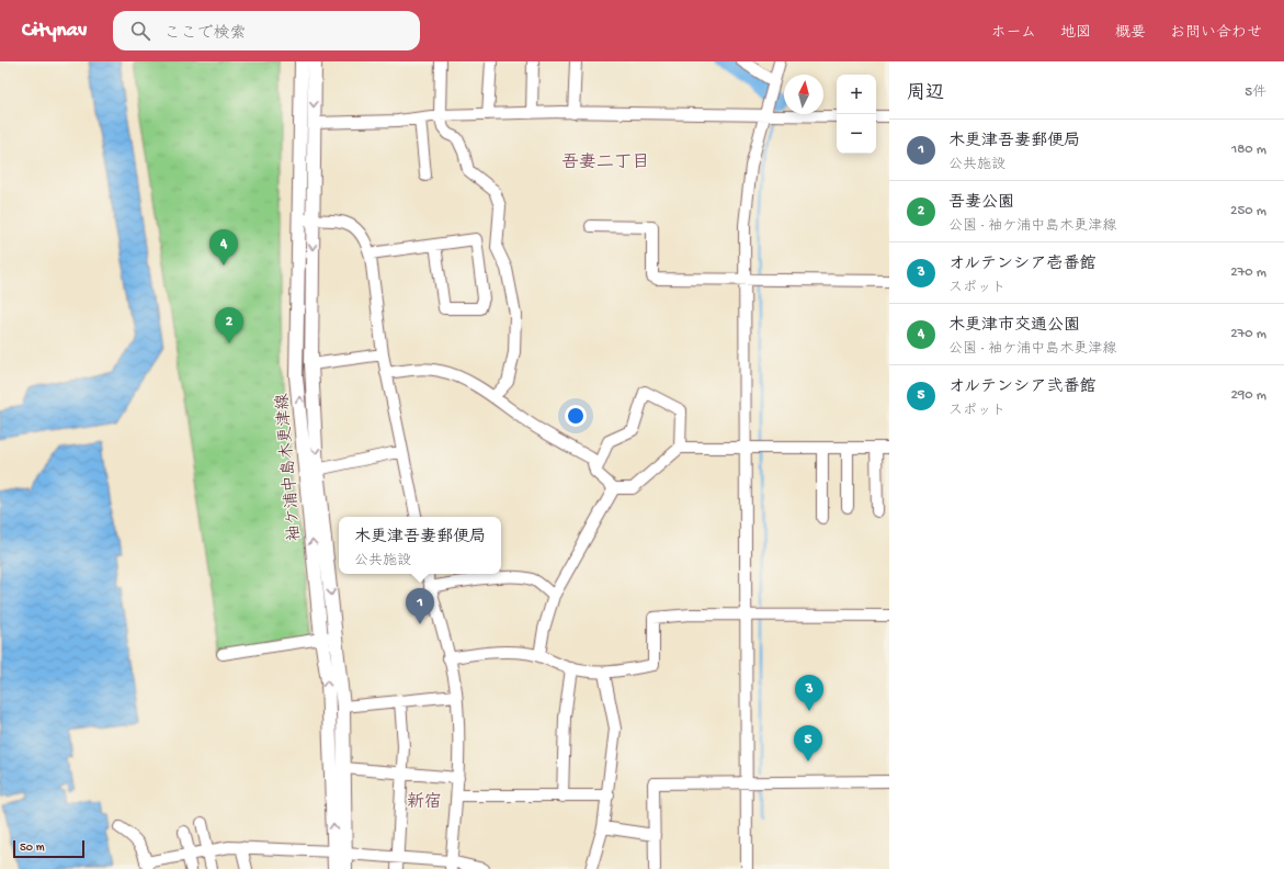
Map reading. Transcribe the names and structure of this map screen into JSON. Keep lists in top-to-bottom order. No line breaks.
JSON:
{"streets":{"main road":["袖ケ浦中島木更津線"]},"districts":["吾妻二丁目","新宿"],"scale_bar":"50 m","north":"top","page":{"header":"Citynav","search":"ここで検索","nav":["ホーム","地図","概要","お問い合わせ"],"heading":["周辺","5件"],"map_buttons":["+","−"],"list":[{"mark":"1","name":"木更津吾妻郵便局","note":"公共施設","value":"180 m"},{"mark":"2","name":"吾妻公園","note":"公園 · 袖ケ浦中島木更津線","value":"250 m"},{"mark":"3","name":"オルテンシア壱番館","note":"スポット","value":"270 m"},{"mark":"4","name":"木更津市交通公園","note":"公園 · 袖ケ浦中島木更津線","value":"270 m"},{"mark":"5","name":"オルテンシア弐番館","note":"スポット","value":"290 m"}],"pins":["4","2","1","3","5"],"popup":["木更津吾妻郵便局","公共施設"],"scale":"50 m"}}
